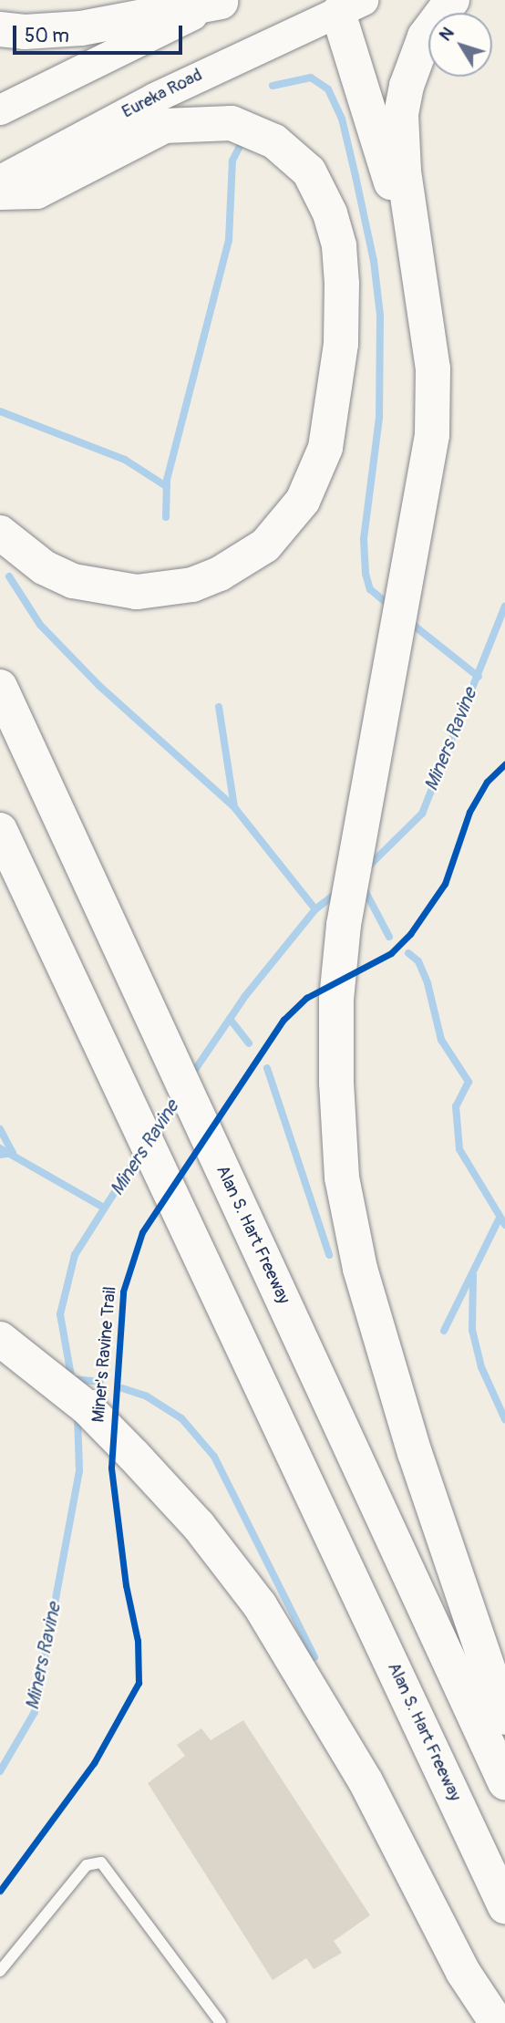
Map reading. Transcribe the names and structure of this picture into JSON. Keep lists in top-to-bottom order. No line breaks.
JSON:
{"streets":{"highway":["Alan S. Hart Freeway"],"main road":["Eureka Road"],"cycle path":["Miner's Ravine Trail"]},"water":["Miners Ravine"],"scale_bar":"50 m","north":"top left"}
